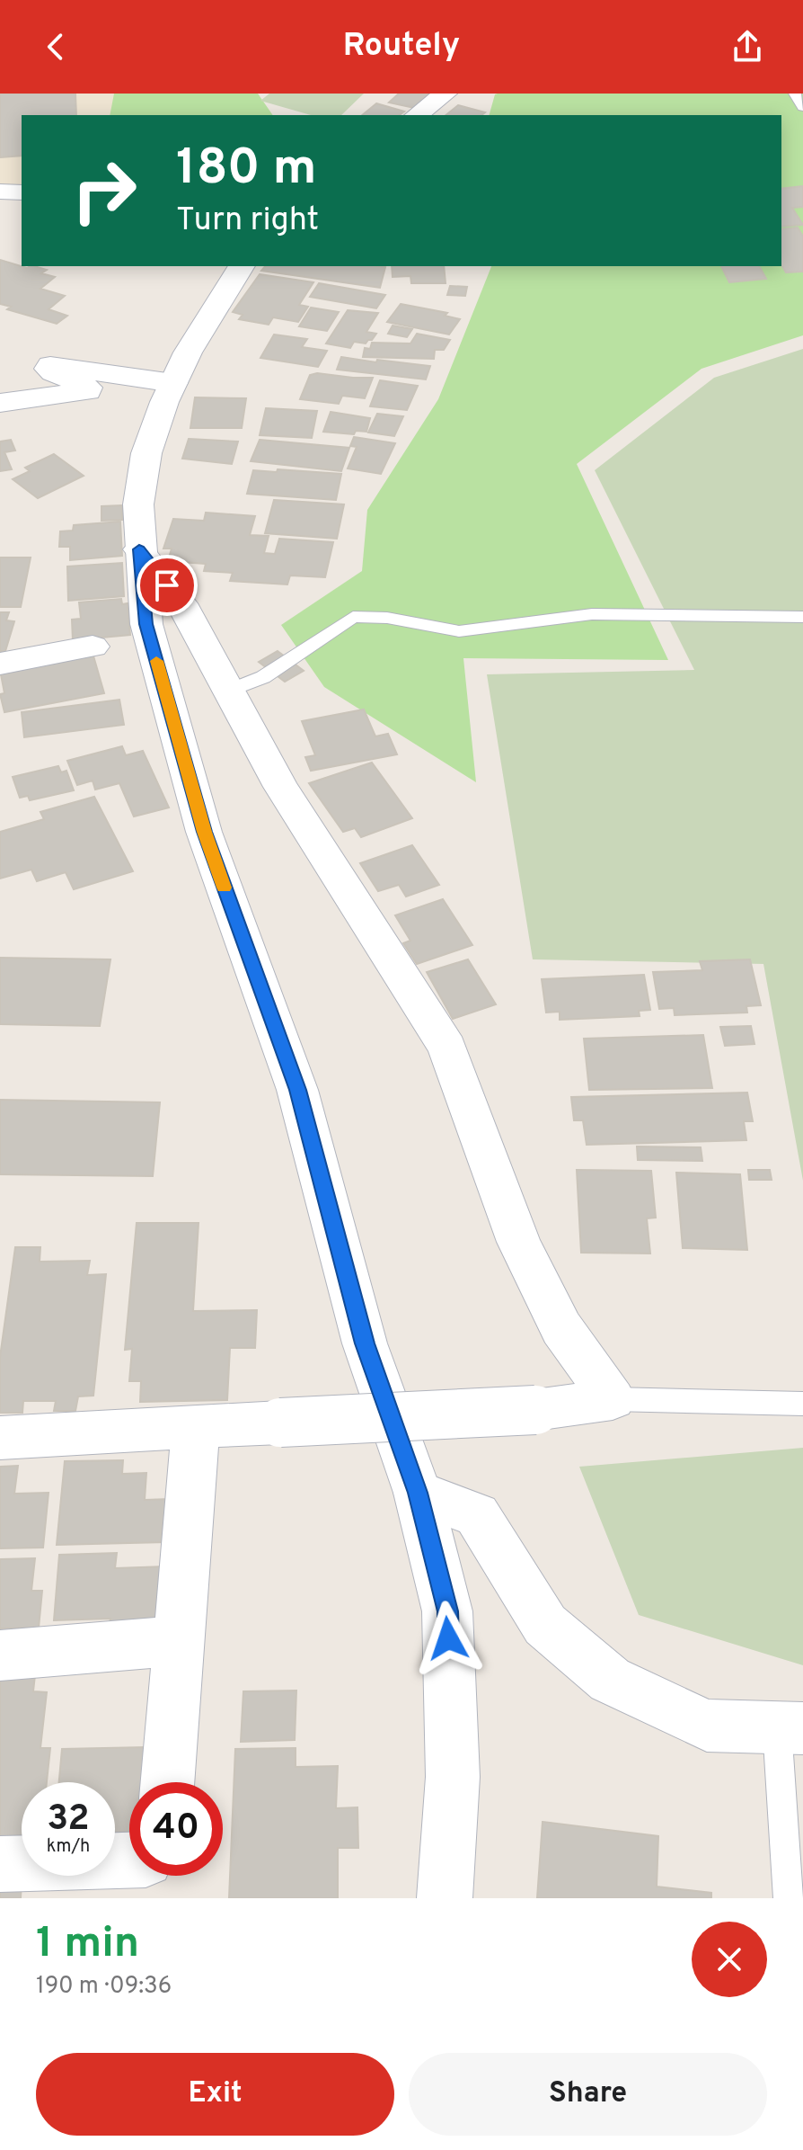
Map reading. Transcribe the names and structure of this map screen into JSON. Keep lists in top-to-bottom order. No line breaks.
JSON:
{"page":{"header":"Routely","turn":["180 m","Turn right"],"speed":"32 km/h","limit":"40","heading":["1 min","190 m · 09:36"],"buttons":["Exit","Share"]}}
